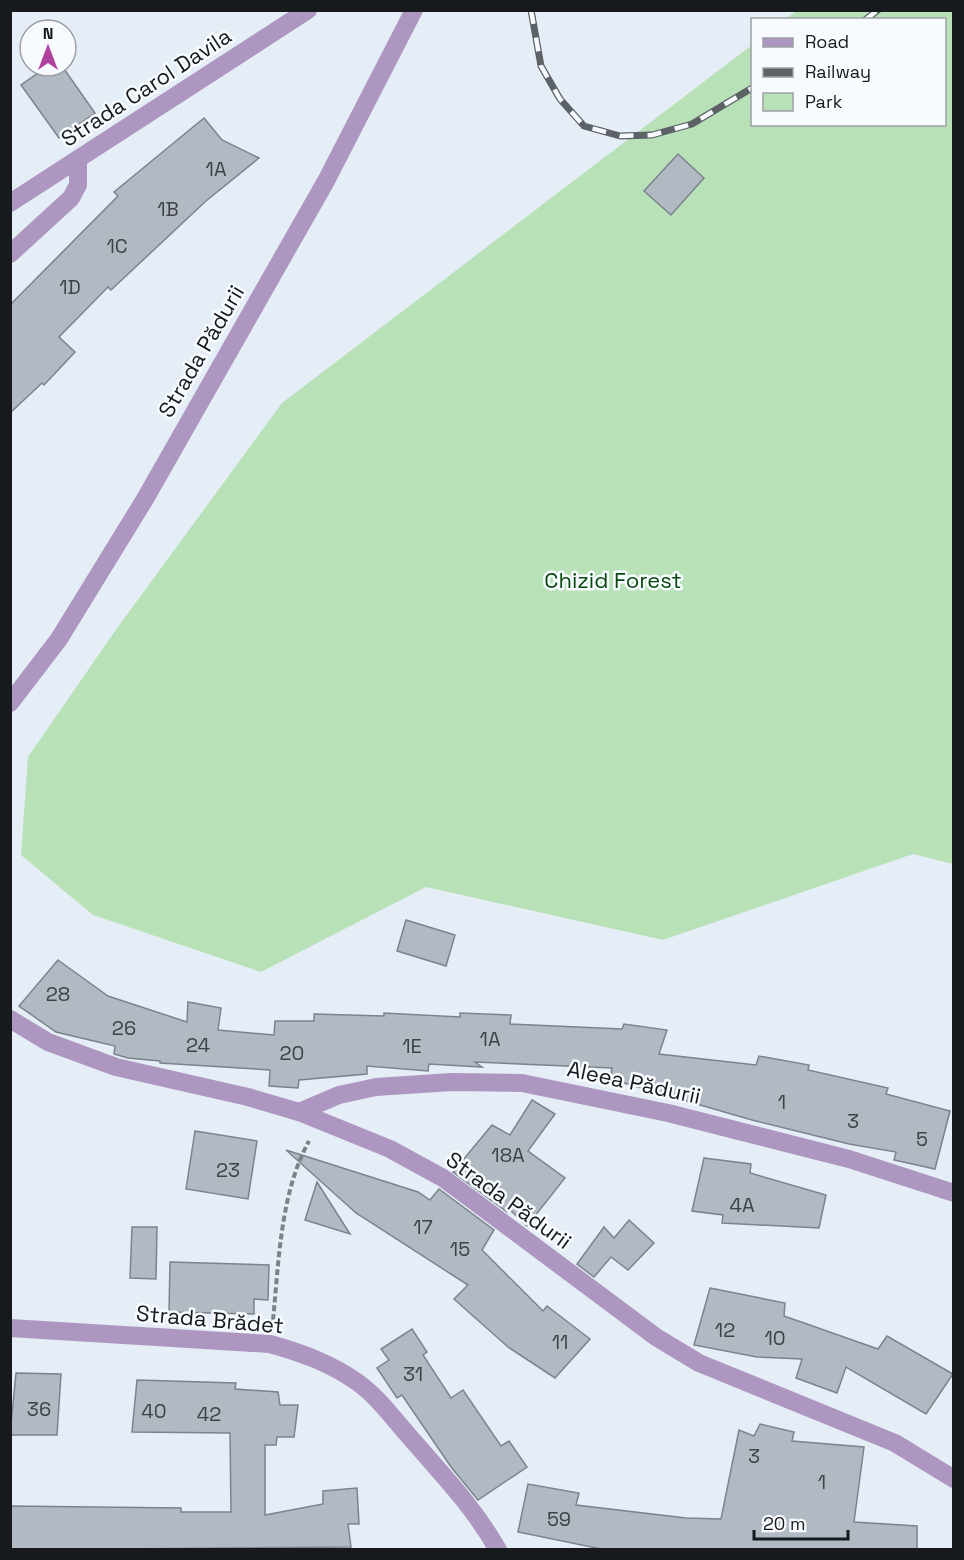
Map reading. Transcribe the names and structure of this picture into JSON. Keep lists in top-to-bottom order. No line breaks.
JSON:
{"streets":{"street":["Strada Carol Davila","Strada Pădurii","Aleea Pădurii","Strada Brădet"]},"crossings":[["Strada Pădurii","Aleea Pădurii"]],"parks":["Chizid Forest"],"house_numbers":["1A","1B","1C","1D","28","26","1A","24","1E","20","1","3","5","18A","23","4A","17","15","12","10","11","31","36","40","42","3","1","59"],"legend":["Road","Railway","Park"],"scale_bar":"20 m","north":"top"}
